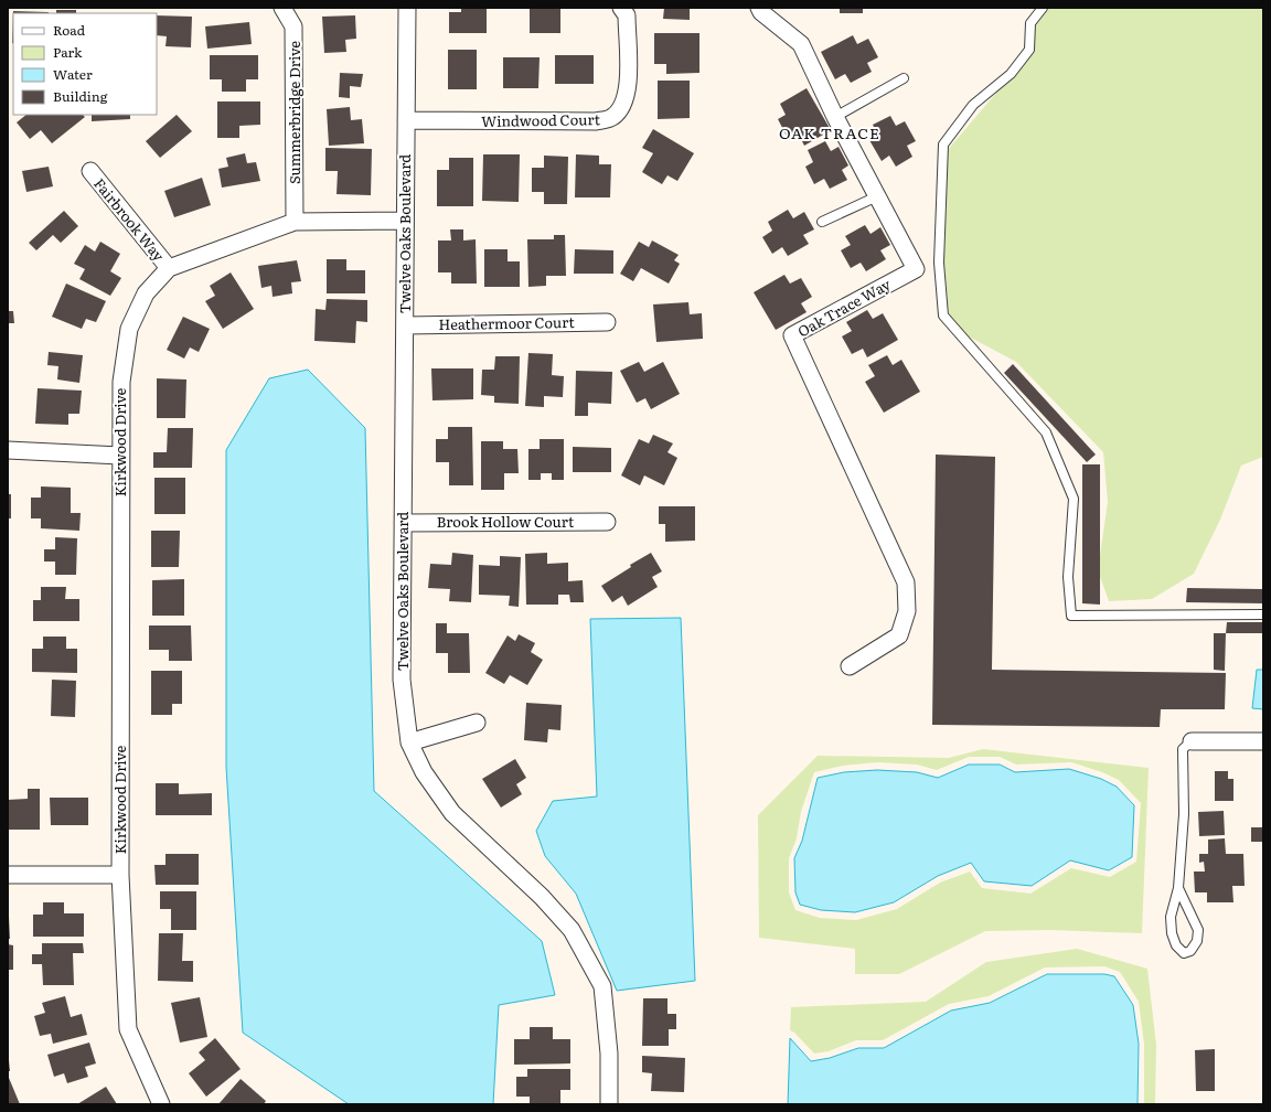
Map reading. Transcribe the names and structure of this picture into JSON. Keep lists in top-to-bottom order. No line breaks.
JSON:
{"streets":{"street":["Summerbridge Drive","Windwood Court","Fairbrook Way","Twelve Oaks Boulevard","Oak Trace Way","Heathermoor Court","Kirkwood Drive","Brook Hollow Court"]},"crossings":[["Summerbridge Drive","Kirkwood Drive"],["Windwood Court","Twelve Oaks Boulevard"],["Fairbrook Way","Kirkwood Drive"],["Twelve Oaks Boulevard","Heathermoor Court"],["Twelve Oaks Boulevard","Kirkwood Drive"],["Twelve Oaks Boulevard","Brook Hollow Court"]],"districts":["OAK TRACE"],"legend":["Road","Park","Water","Building"]}
